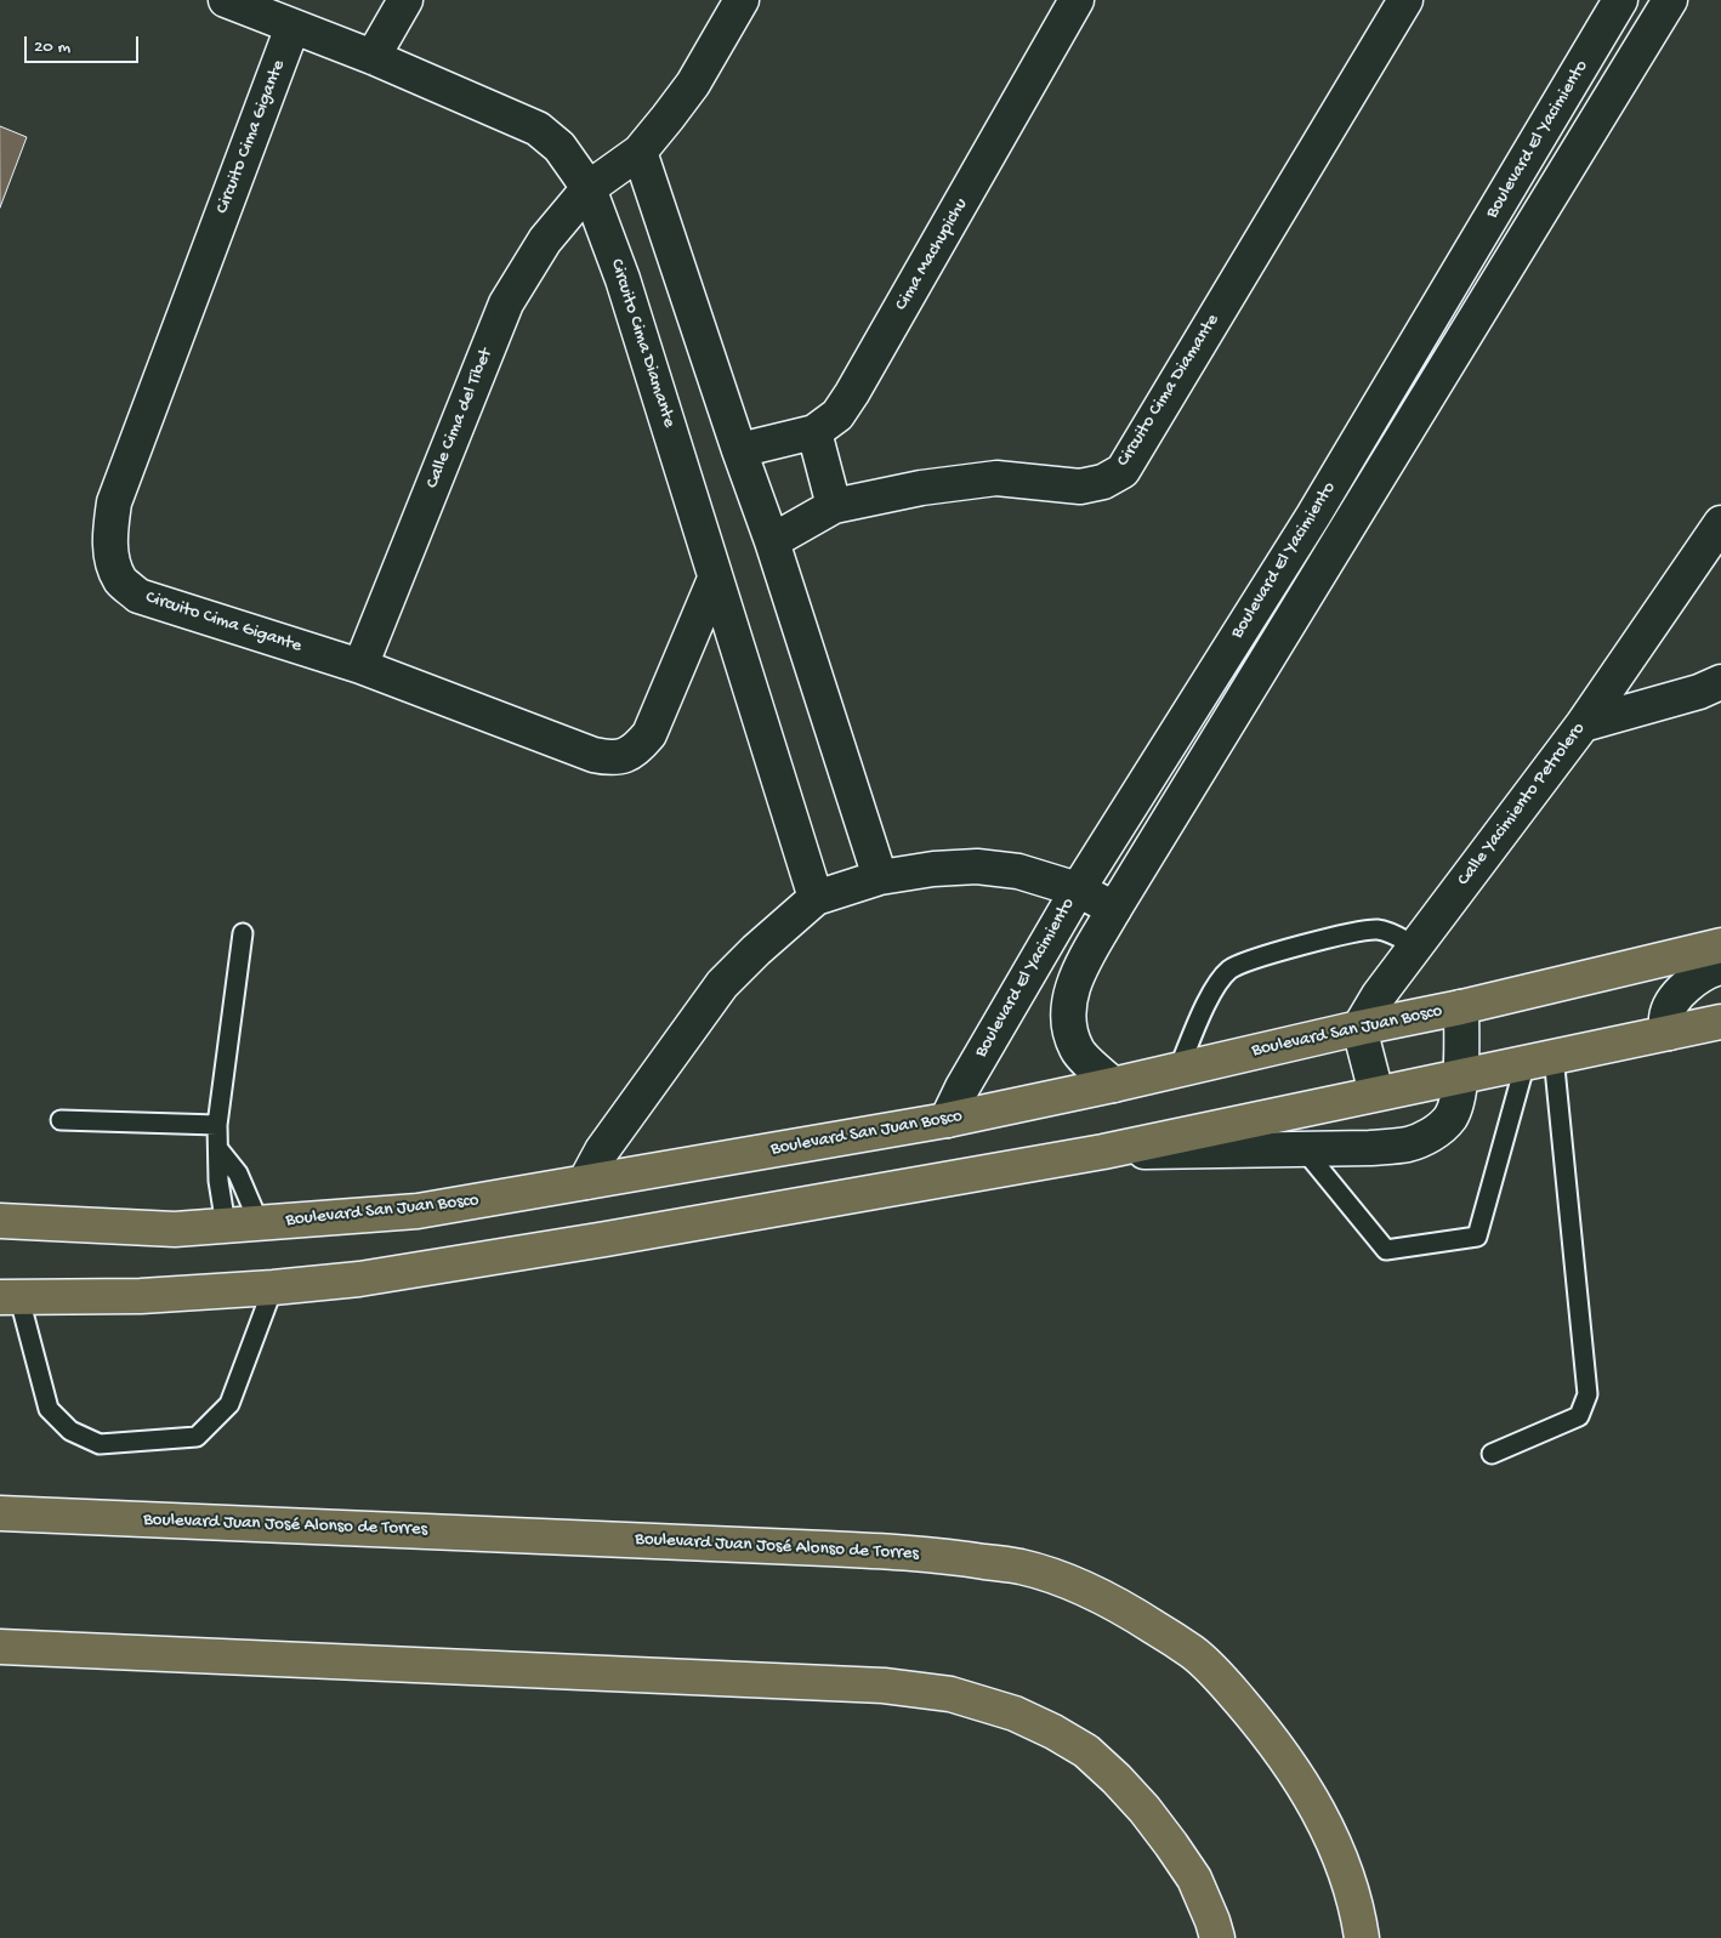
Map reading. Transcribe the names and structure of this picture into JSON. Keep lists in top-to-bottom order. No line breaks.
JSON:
{"streets":{"main road":["Boulevard San Juan Bosco","Boulevard Juan José Alonso de Torres"],"street":["Circuito Cima Gigante","Boulevard El Yacimiento","Cima Machupichu","Circuito Cima Diamante","Calle Cima del Tibet","Calle Yacimiento Petrolero"]},"crossings":[["Circuito Cima Gigante","Circuito Cima Diamante"],["Circuito Cima Gigante","Calle Cima del Tibet"],["Boulevard El Yacimiento","Boulevard San Juan Bosco"],["Circuito Cima Diamante","Calle Cima del Tibet"],["Calle Yacimiento Petrolero","Boulevard San Juan Bosco"]],"scale_bar":"20 m"}
